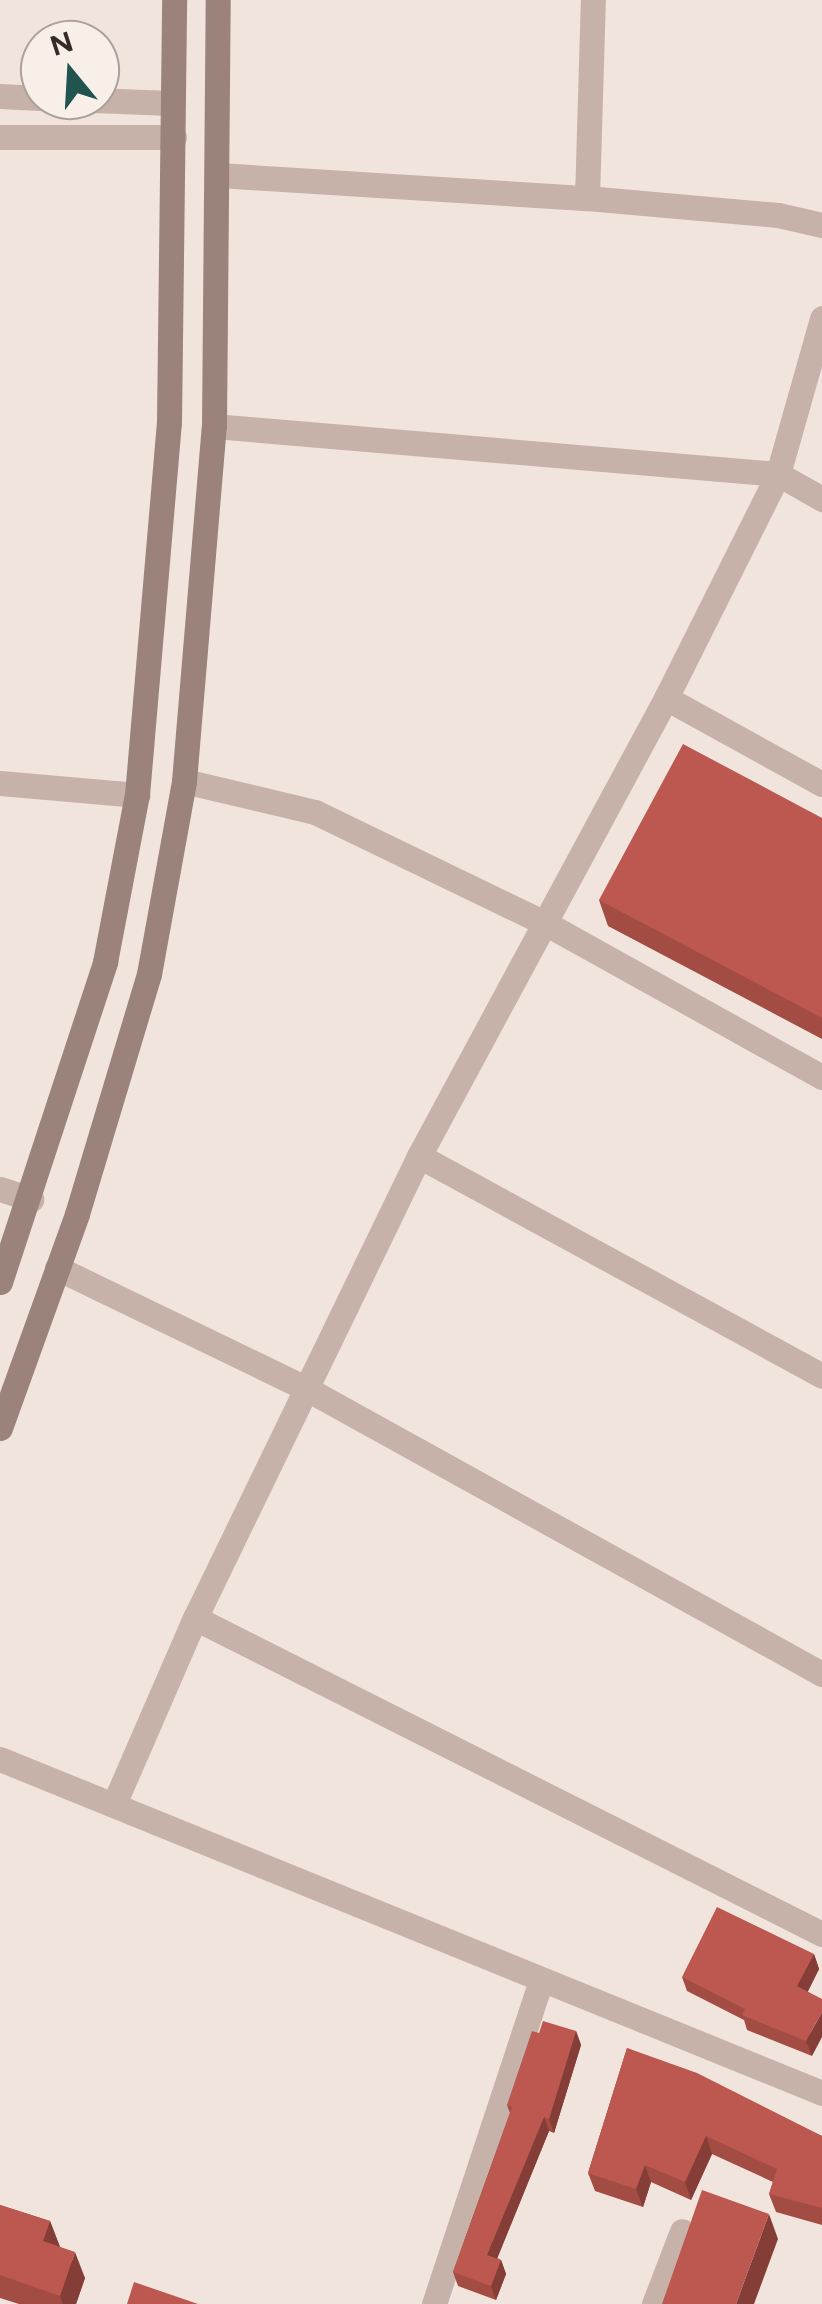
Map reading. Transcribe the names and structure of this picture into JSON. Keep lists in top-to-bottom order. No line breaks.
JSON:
{"north":"top"}
